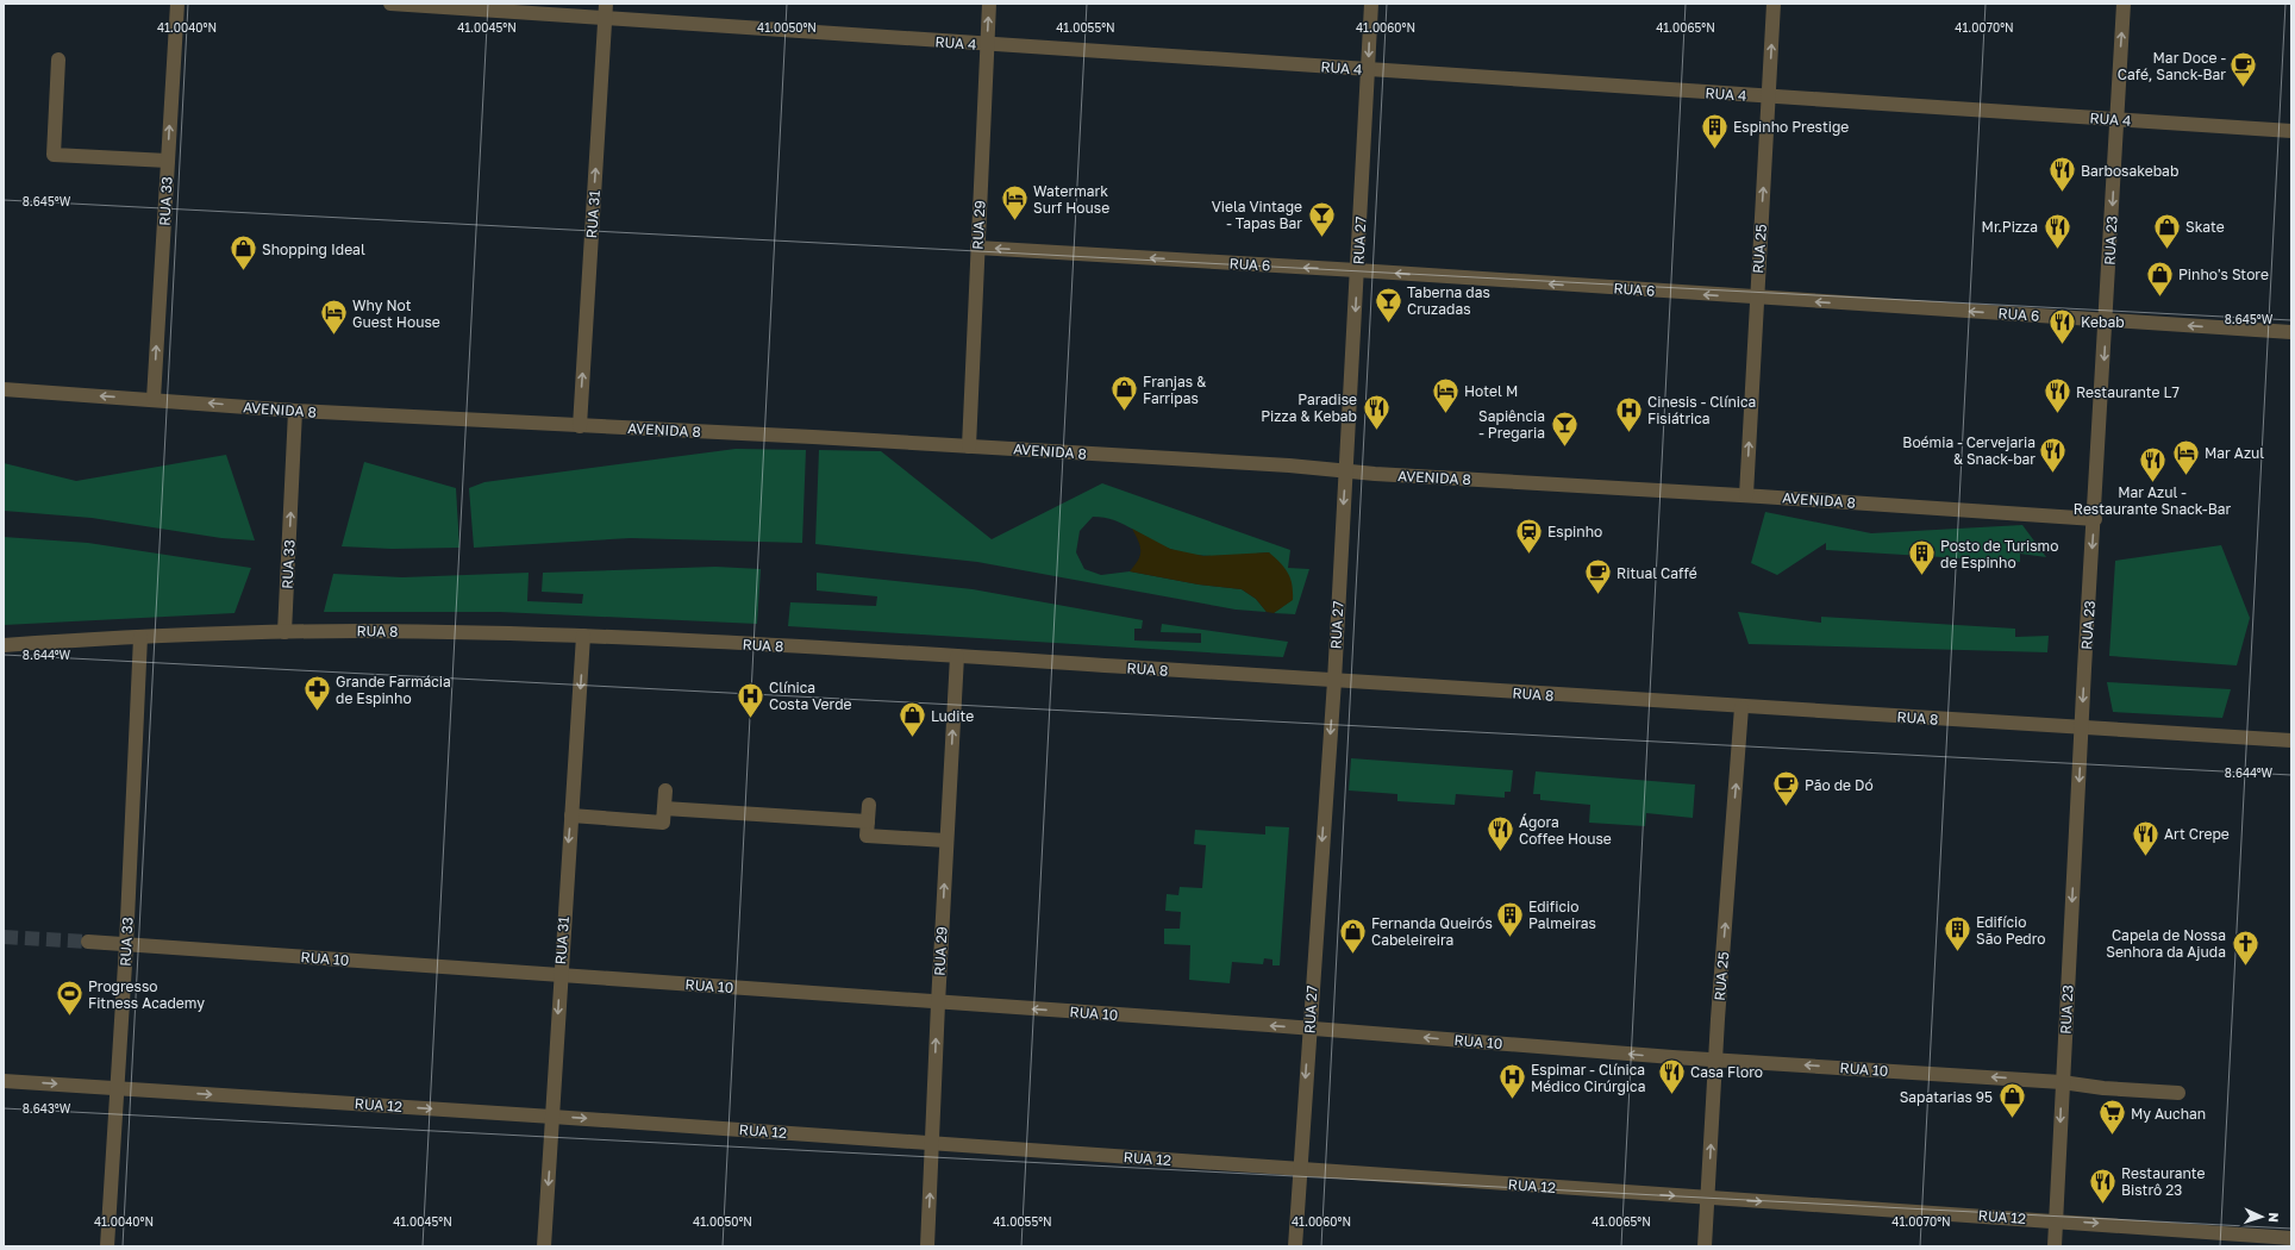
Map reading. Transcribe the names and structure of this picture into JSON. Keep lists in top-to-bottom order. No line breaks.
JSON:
{"streets":{"street":["RUA 4","RUA 33","RUA 31","RUA 29","RUA 27","RUA 23","RUA 25","RUA 6","AVENIDA 8","RUA 8","RUA 10","RUA 12"]},"crossings":[["RUA 4","RUA 31"],["RUA 4","RUA 29"],["RUA 4","RUA 27"],["RUA 4","RUA 23"],["RUA 4","RUA 25"],["RUA 33","AVENIDA 8"],["RUA 33","RUA 8"],["RUA 33","RUA 10"],["RUA 33","RUA 12"],["RUA 31","AVENIDA 8"],["RUA 31","RUA 8"],["RUA 31","RUA 10"],["RUA 31","RUA 12"],["RUA 29","RUA 6"],["RUA 29","AVENIDA 8"],["RUA 29","RUA 8"],["RUA 29","RUA 10"],["RUA 29","RUA 12"],["RUA 27","RUA 6"],["RUA 27","AVENIDA 8"],["RUA 27","RUA 8"],["RUA 27","RUA 10"],["RUA 27","RUA 12"],["RUA 23","RUA 6"],["RUA 23","AVENIDA 8"],["RUA 23","RUA 8"],["RUA 23","RUA 10"],["RUA 23","RUA 12"],["RUA 25","RUA 6"],["RUA 25","AVENIDA 8"],["RUA 25","RUA 8"],["RUA 25","RUA 10"],["RUA 25","RUA 12"]],"one_way":["RUA 33","RUA 29","RUA 27","RUA 23","RUA 25","RUA 6","RUA 10","RUA 12"],"places":{"cafe":["Mar Doce - Café, Sanck-Bar","Ritual Caffé","Pão de Dó"],"building":["Espinho Prestige","Posto de Turismo de Espinho","Edificio Palmeiras","Edifício São Pedro"],"restaurant":["Barbosakebab","Mr.Pizza","Kebab","Restaurante L7","Paradise Pizza & Kebab","Boémia - Cervejaria & Snack-bar","Mar Azul - Restaurante Snack-Bar","Ágora Coffee House","Art Crepe","Casa Floro","Restaurante Bistrô 23"],"hotel":["Watermark Surf House","Why Not Guest House","Hotel M","Mar Azul"],"bar":["Viela Vintage - Tapas Bar","Taberna das Cruzadas","Sapiência - Pregaria"],"shop":["Skate","Shopping Ideal","Pinho's Store","Franjas & Farripas","Ludite","Fernanda Queirós Cabeleireira","Sapatarias 95"],"hospital":["Cinesis - Clínica Fisiátrica","Clínica Costa Verde","Espimar - Clínica Médico Cirúrgica"],"station":["Espinho"],"pharmacy":["Grande Farmácia de Espinho"],"church":["Capela de Nossa Senhora da Ajuda"],"sports":["Progresso Fitness Academy"],"supermarket":["My Auchan"]},"north":"right","coordinates":["41.0040°N","41.0045°N","41.0050°N","41.0055°N","41.0060°N","41.0065°N","41.0070°N","8.645°W","8.644°W","8.643°W"]}
